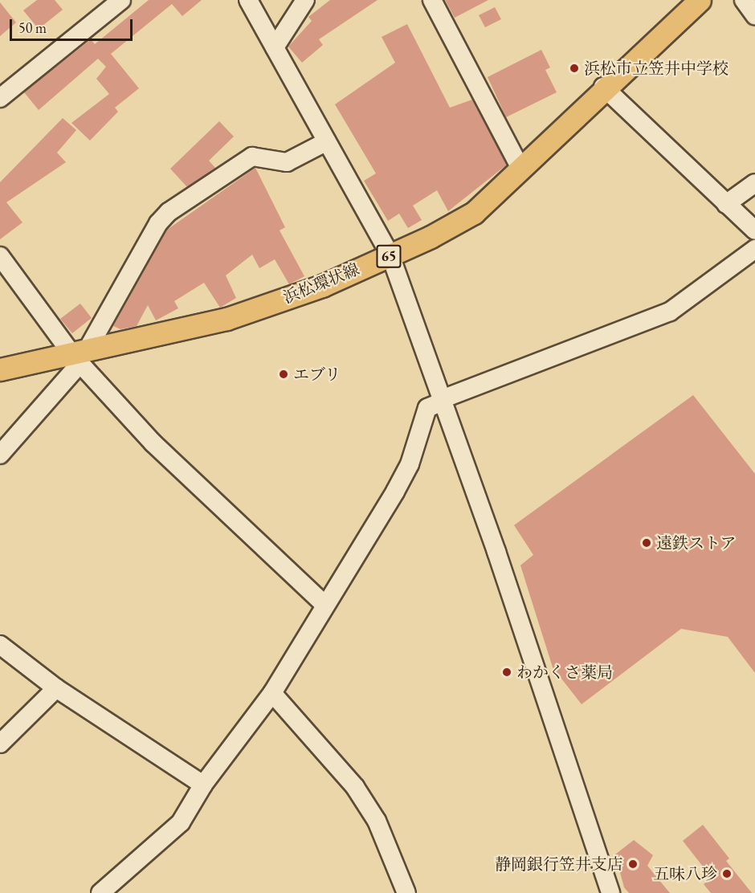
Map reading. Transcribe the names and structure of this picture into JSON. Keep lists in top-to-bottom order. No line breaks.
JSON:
{"streets":{"main road":["65","浜松環状線"]},"places":["浜松市立笠井中学校","エブリ","遠鉄ストア","わかくさ薬局","静岡銀行笠井支店","五味八珍"],"scale_bar":"50 m"}
